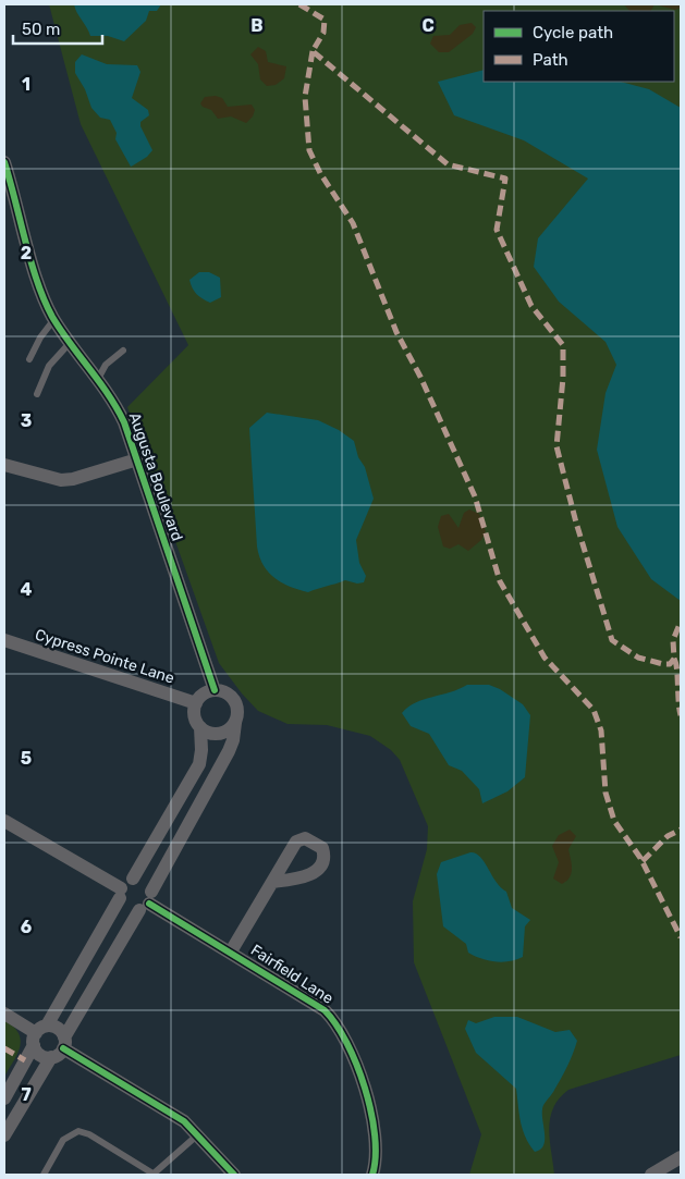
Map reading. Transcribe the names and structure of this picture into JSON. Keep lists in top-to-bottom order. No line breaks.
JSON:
{"streets":{"street":["Augusta Boulevard","Cypress Pointe Lane","Fairfield Lane"]},"crossings":[["Augusta Boulevard","Cypress Pointe Lane"]],"legend":["Cycle path","Path"],"scale_bar":"50 m","grid":{"columns":["B","C"],"rows":["1","2","3","4","5","6","7"]}}
